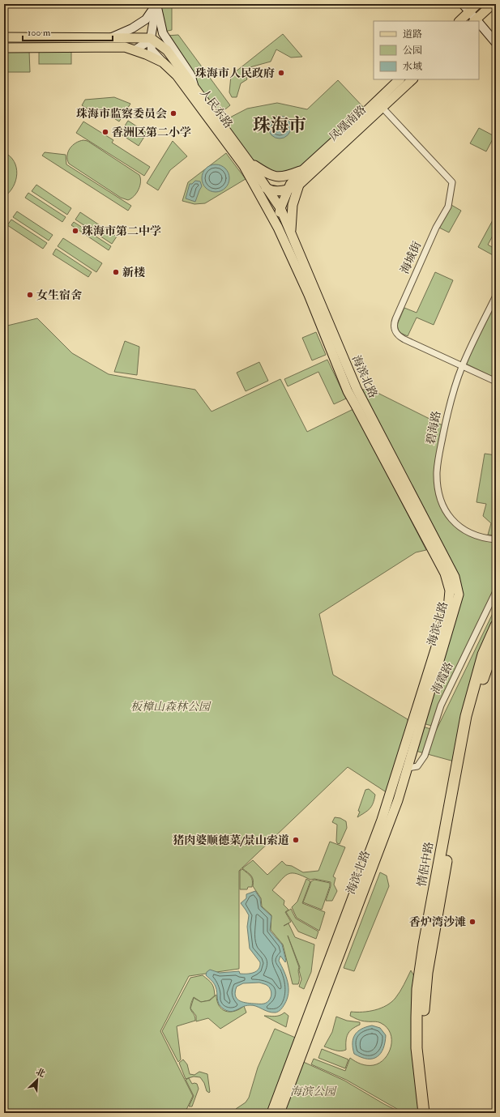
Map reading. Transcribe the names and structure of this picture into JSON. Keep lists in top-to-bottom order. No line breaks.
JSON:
{"streets":{"highway":["情侶中路"],"main road":["人民东路","凤凰南路","海滨北路"],"street":["海城街","碧海路","海霞路"]},"crossings":[["人民东路","凤凰南路"],["人民东路","海滨北路"],["凤凰南路","海城街"],["凤凰南路","海滨北路"],["海城街","碧海路"],["海滨北路","海霞路"]],"districts":["珠海市"],"parks":["板樟山森林公园","海滨公园"],"places":["珠海市人民政府","珠海市监察委员会","香洲区第二小学","珠海市第二中学","新楼","女生宿舍","猪肉婆顺德菜/景山索道","香炉湾沙滩"],"legend":["道路","公园","水域"],"scale_bar":"100 m","north":"top right"}
